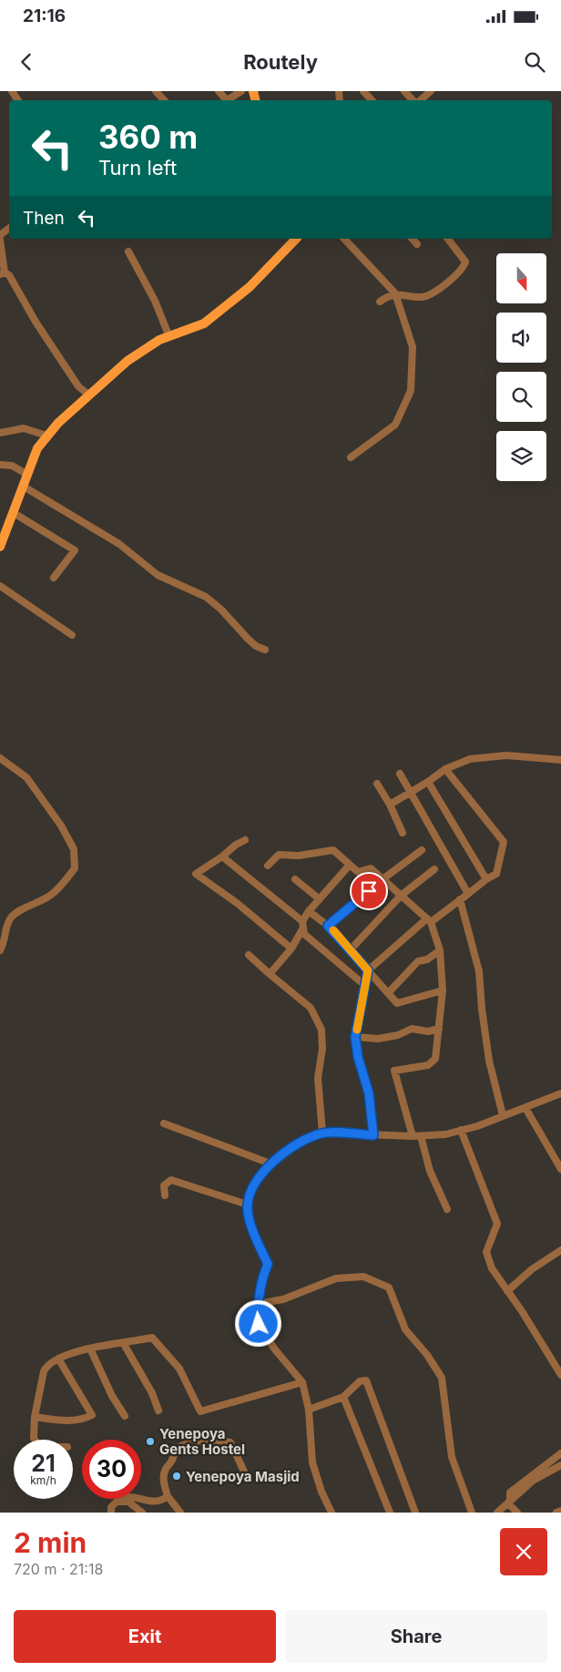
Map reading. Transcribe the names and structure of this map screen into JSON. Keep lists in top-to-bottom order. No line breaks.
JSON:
{"places":["Yenepoya Gents Hostel","Yenepoya Masjid"],"north":"bottom","page":{"status":"21:16","header":"Routely","turn":["360 m","Turn left"],"then":"Then","speed":"21 km/h","limit":"30","heading":["2 min","720 m · 21:18"],"buttons":["Exit","Share"]}}
